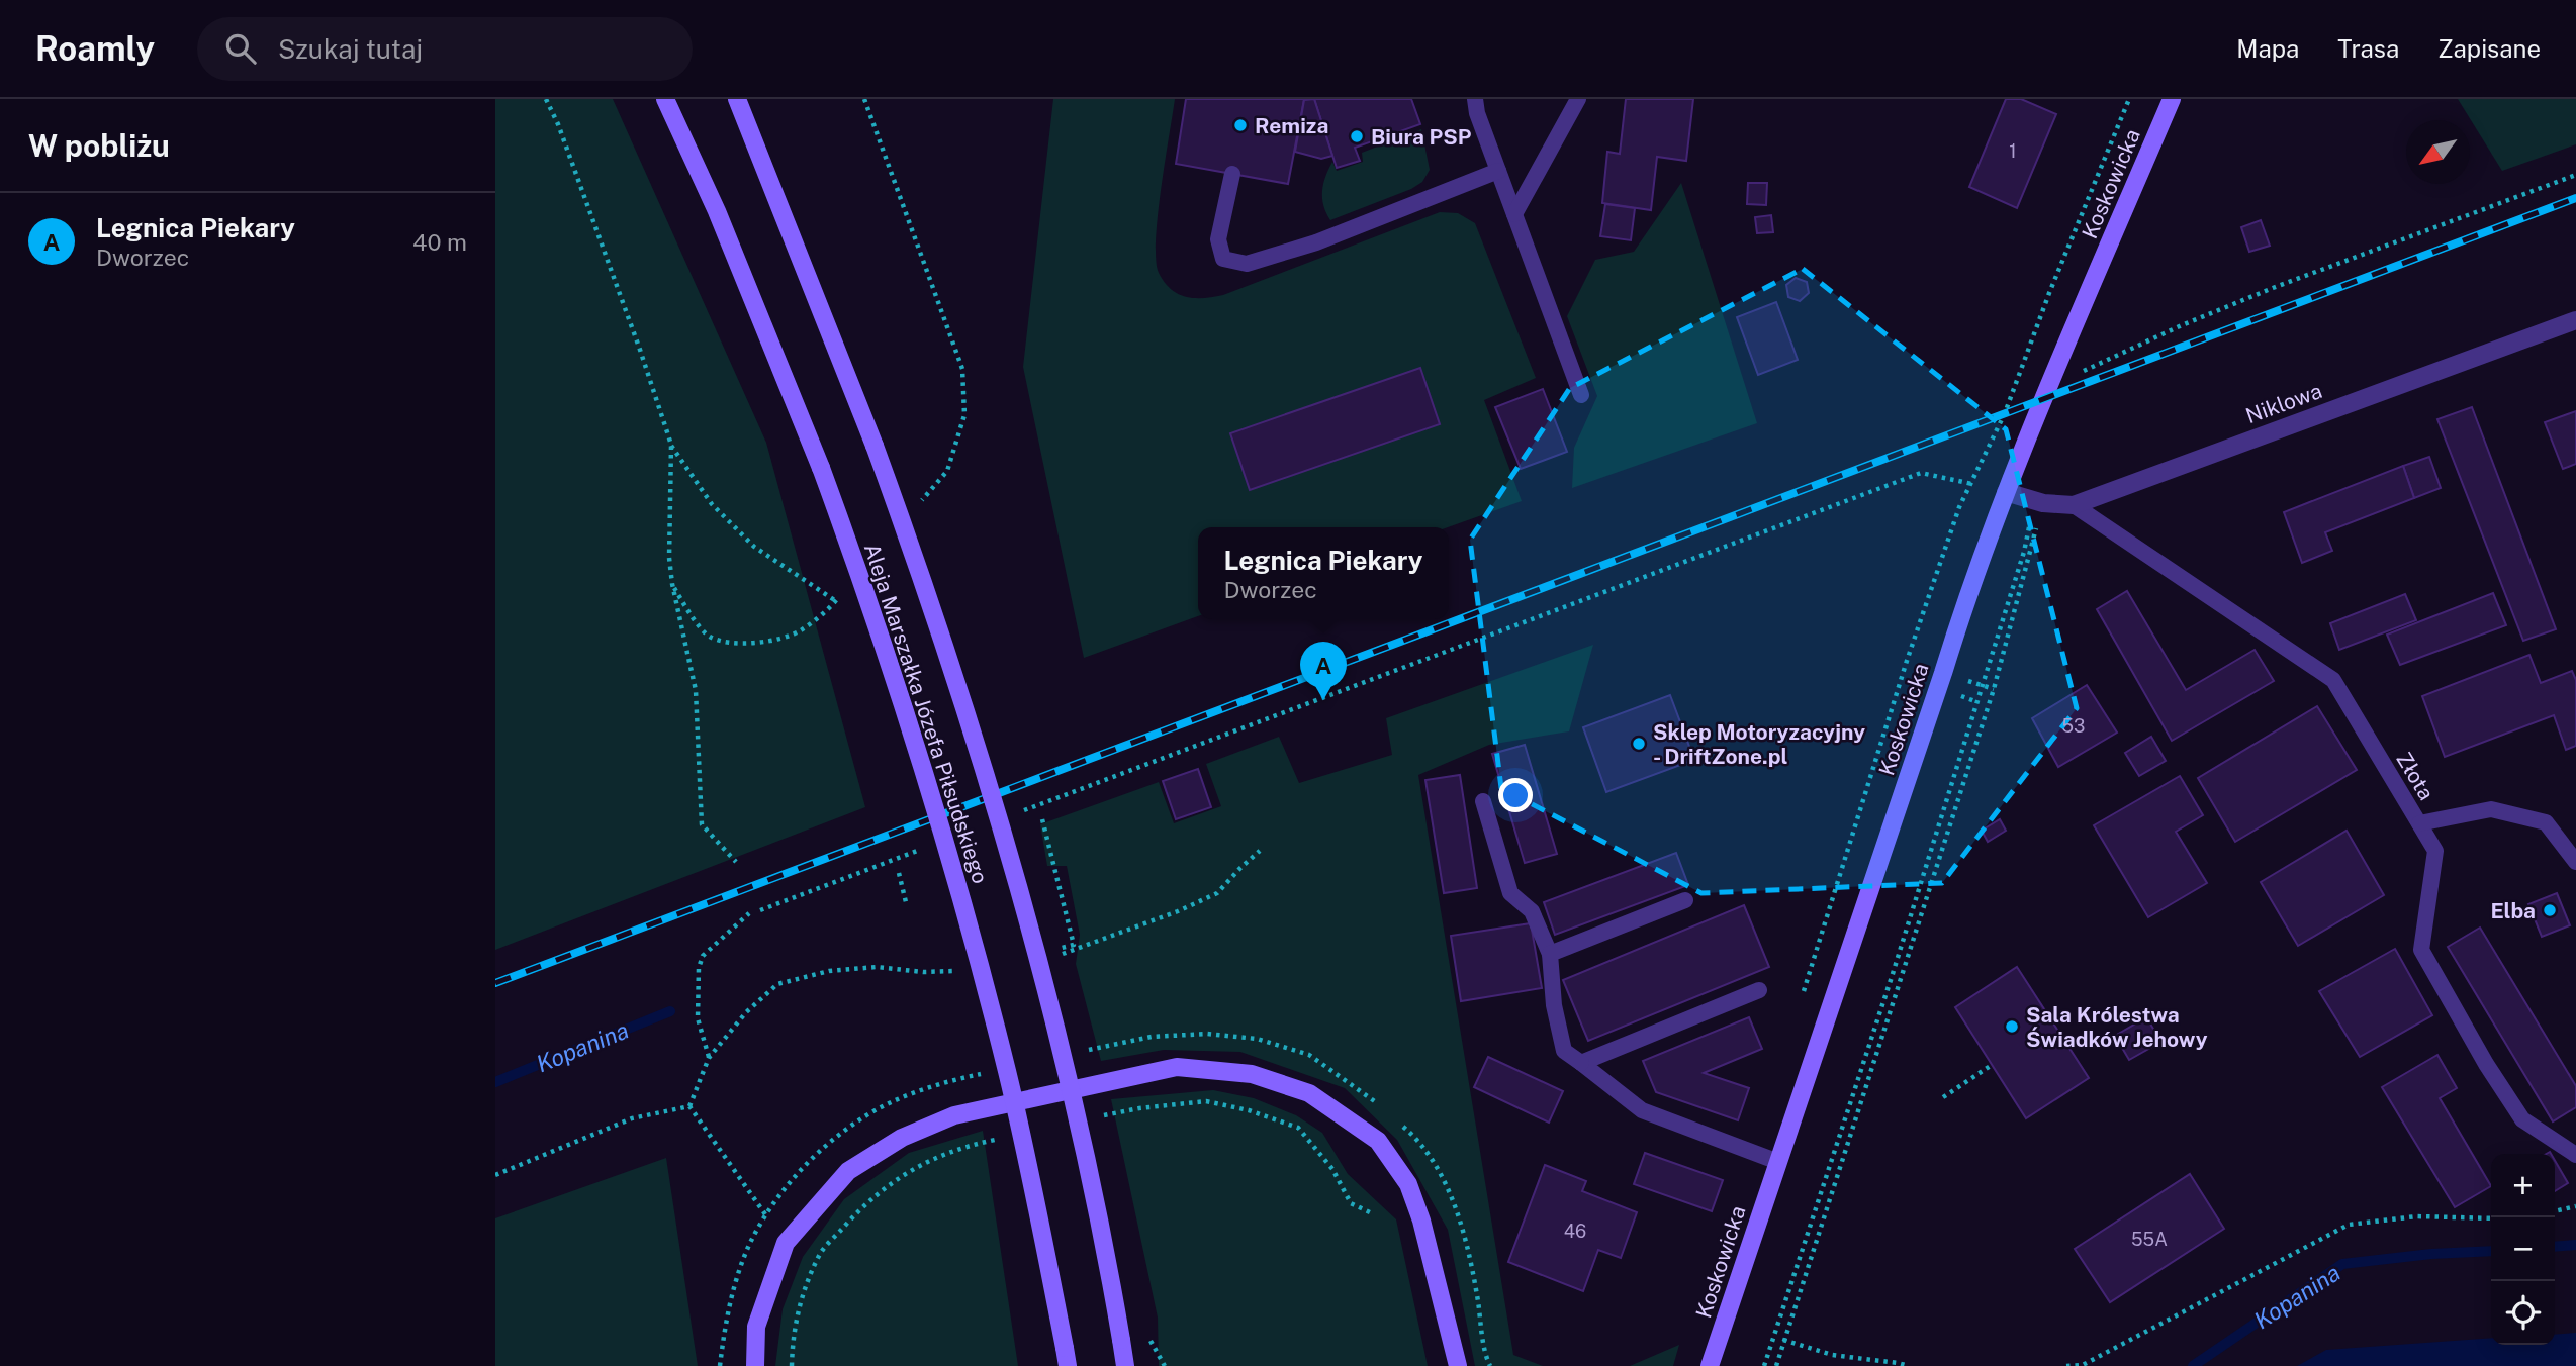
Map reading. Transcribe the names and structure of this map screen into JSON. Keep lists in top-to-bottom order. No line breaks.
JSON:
{"streets":{"street":["Koskowicka","Niklowa","Aleja Marszałka Józefa Piłsudskiego"],"lane":["Złota"]},"crossings":[["Koskowicka","Niklowa"],["Niklowa","Złota"]],"water":["Kopanina"],"places":["Remiza","Biura PSP","Sklep Motoryzacyjny - DriftZone.pl","Elba","Sala Królestwa Świadków Jehowy"],"house_numbers":["1","53","46","55A"],"north":"bottom left","page":{"header":"Roamly","search":"Szukaj tutaj","nav":["Mapa","Trasa","Zapisane"],"heading":"W pobliżu","list":[{"mark":"A","name":"Legnica Piekary","note":"Dworzec","value":"40 m"}],"popup":["Legnica Piekary","Dworzec"],"pins":"A","map_buttons":["+","−"]}}
